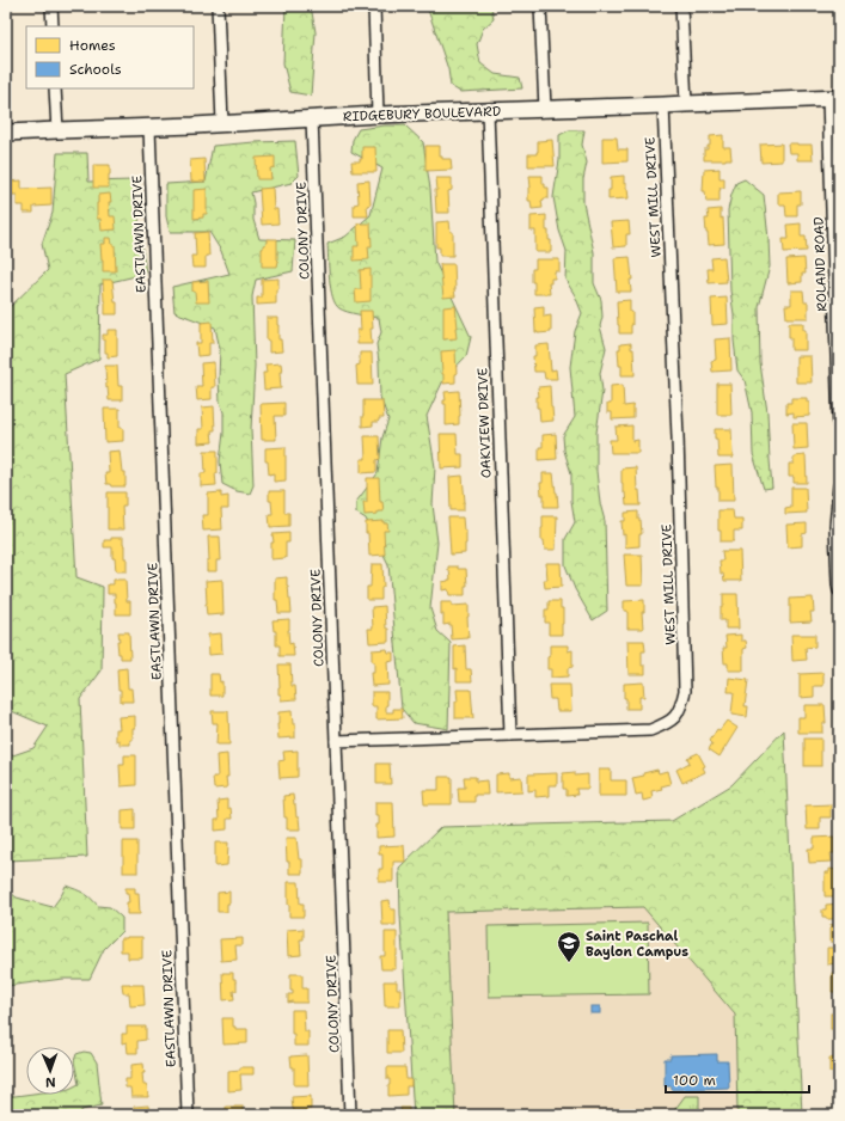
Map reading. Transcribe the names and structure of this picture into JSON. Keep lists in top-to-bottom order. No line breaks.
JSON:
{"streets":{"street":["RIDGEBURY BOULEVARD","WEST MILL DRIVE","COLONY DRIVE","EASTLAWN DRIVE","ROLAND ROAD","OAKVIEW DRIVE"]},"crossings":[["RIDGEBURY BOULEVARD","WEST MILL DRIVE"],["RIDGEBURY BOULEVARD","COLONY DRIVE"],["RIDGEBURY BOULEVARD","EASTLAWN DRIVE"],["RIDGEBURY BOULEVARD","ROLAND ROAD"],["RIDGEBURY BOULEVARD","OAKVIEW DRIVE"],["WEST MILL DRIVE","COLONY DRIVE"],["WEST MILL DRIVE","OAKVIEW DRIVE"]],"places":{"school or university":["Saint Paschal Baylon Campus"]},"legend":["Homes","Schools"],"scale_bar":"100 m","north":"bottom"}
